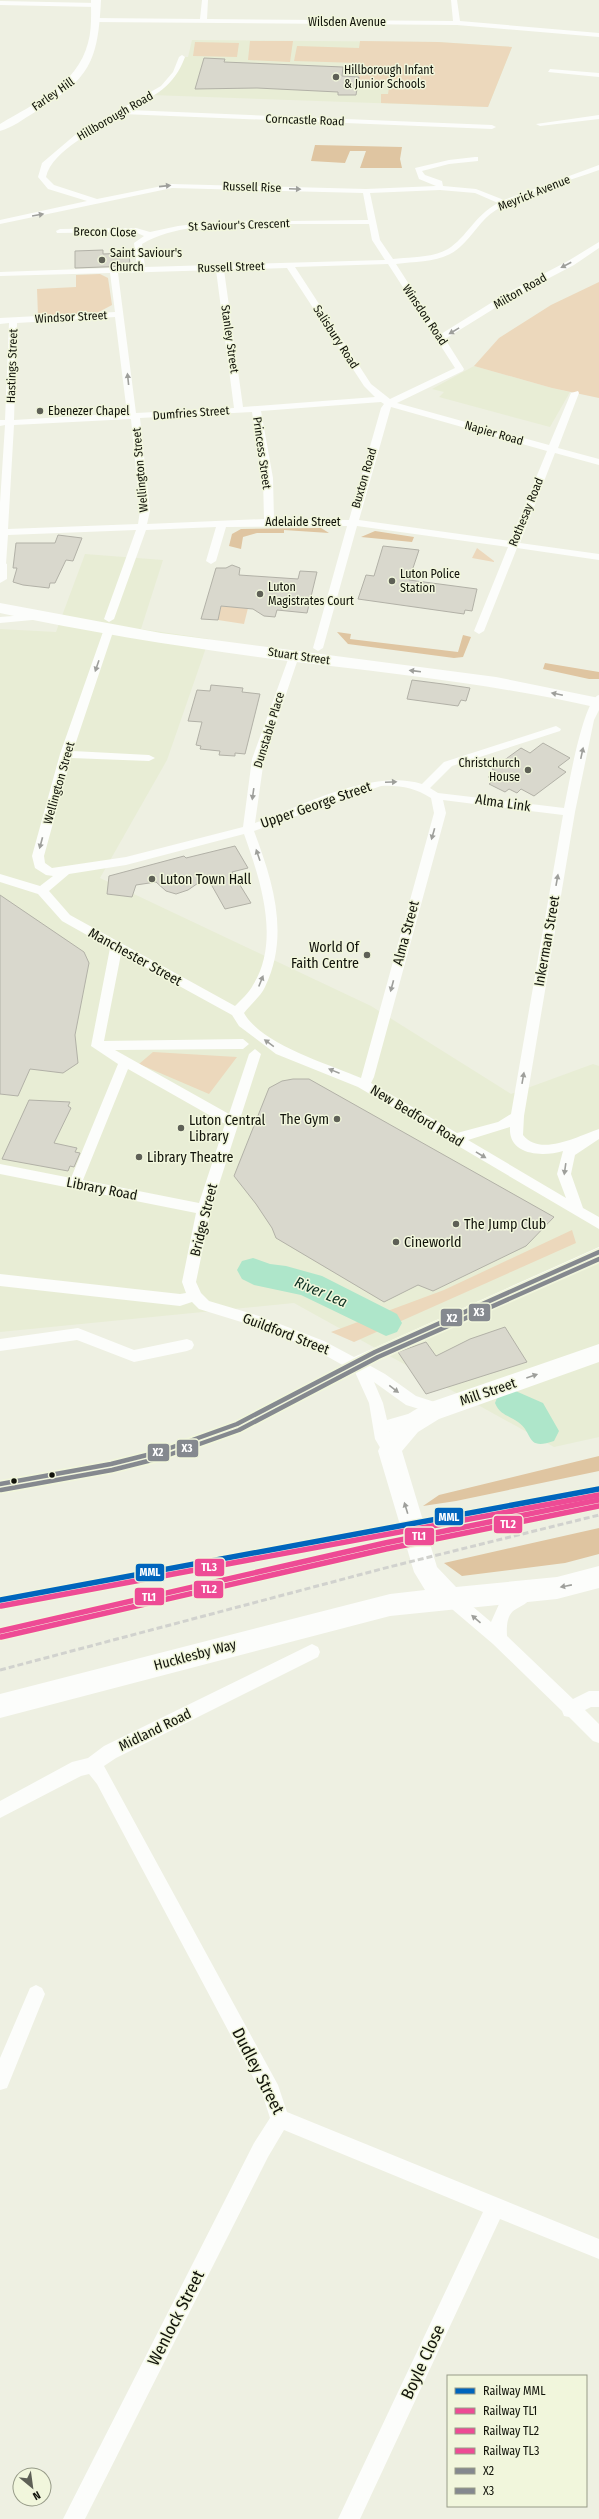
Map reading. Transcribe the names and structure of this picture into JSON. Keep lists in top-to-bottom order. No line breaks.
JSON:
{"streets":{"highway":["Stuart Street","Mill Street","Hucklesby Way"],"main road":["Farley Hill","Hastings Street"],"street":["Wilsden Avenue","Hillborough Road","Corncastle Road","Russell Rise","Meyrick Avenue","St Saviour's Crescent","Brecon Close","Russell Street","Milton Road","Winsdon Road","Windsor Street","Salisbury Road","Stanley Street","Dumfries Street","Napier Road","Princess Street","Wellington Street","Buxton Road","Rothesay Road","Adelaide Street","Dunstable Place","Alma Link","Upper George Street","Alma Street","Inkerman Street","Manchester Street","New Bedford Road","Library Road","Bridge Street","Guildford Street","Midland Road","Dudley Street","Wenlock Street","Boyle Close"]},"crossings":[["Wilsden Avenue","Farley Hill"],["Hillborough Road","Corncastle Road"],["Hillborough Road","Russell Rise"],["Russell Rise","Meyrick Avenue"],["Russell Rise","Winsdon Road"],["Meyrick Avenue","Russell Street"],["Meyrick Avenue","Winsdon Road"],["St Saviour's Crescent","Brecon Close"],["St Saviour's Crescent","Winsdon Road"],["Russell Street","Winsdon Road"],["Russell Street","Salisbury Road"],["Russell Street","Stanley Street"],["Russell Street","Wellington Street"],["Milton Road","Winsdon Road"],["Winsdon Road","Salisbury Road"],["Winsdon Road","Dumfries Street"],["Winsdon Road","Napier Road"],["Winsdon Road","Buxton Road"],["Windsor Street","Hastings Street"],["Windsor Street","Wellington Street"],["Salisbury Road","Dumfries Street"],["Salisbury Road","Napier Road"],["Salisbury Road","Buxton Road"],["Stanley Street","Dumfries Street"],["Hastings Street","Dumfries Street"],["Hastings Street","Adelaide Street"],["Dumfries Street","Napier Road"],["Dumfries Street","Princess Street"],["Dumfries Street","Wellington Street"],["Dumfries Street","Buxton Road"],["Napier Road","Buxton Road"],["Napier Road","Rothesay Road"],["Princess Street","Adelaide Street"],["Wellington Street","Adelaide Street"],["Wellington Street","Stuart Street"],["Wellington Street","Upper George Street"],["Buxton Road","Adelaide Street"],["Buxton Road","Stuart Street"],["Rothesay Road","Adelaide Street"],["Stuart Street","Dunstable Place"],["Stuart Street","Inkerman Street"],["Dunstable Place","Upper George Street"],["Alma Link","Alma Street"],["Alma Link","Inkerman Street"],["Alma Street","New Bedford Road"],["Manchester Street","New Bedford Road"],["Library Road","Bridge Street"],["Bridge Street","Guildford Street"],["Guildford Street","Mill Street"],["Midland Road","Dudley Street"],["Dudley Street","Wenlock Street"],["Dudley Street","Boyle Close"]],"one_way":["Russell Rise","Milton Road","Dunstable Place","Upper George Street","Alma Street","Inkerman Street","Mill Street"],"water":["River Lea"],"places":["Hillborough Infant & Junior Schools","Saint Saviour's Church","Ebenezer Chapel","Luton Police Station","Luton Magistrates Court","Christchurch House","Luton Town Hall","World Of Faith Centre","The Gym","Luton Central Library","Library Theatre","The Jump Club","Cineworld"],"lines":["transit line X2","transit line X3","rail line MML","rail line TL3","rail line TL1","rail line TL2"],"legend":["Railway MML","Railway TL1","Railway TL2","Railway TL3","X2","X3"],"north":"bottom right"}
